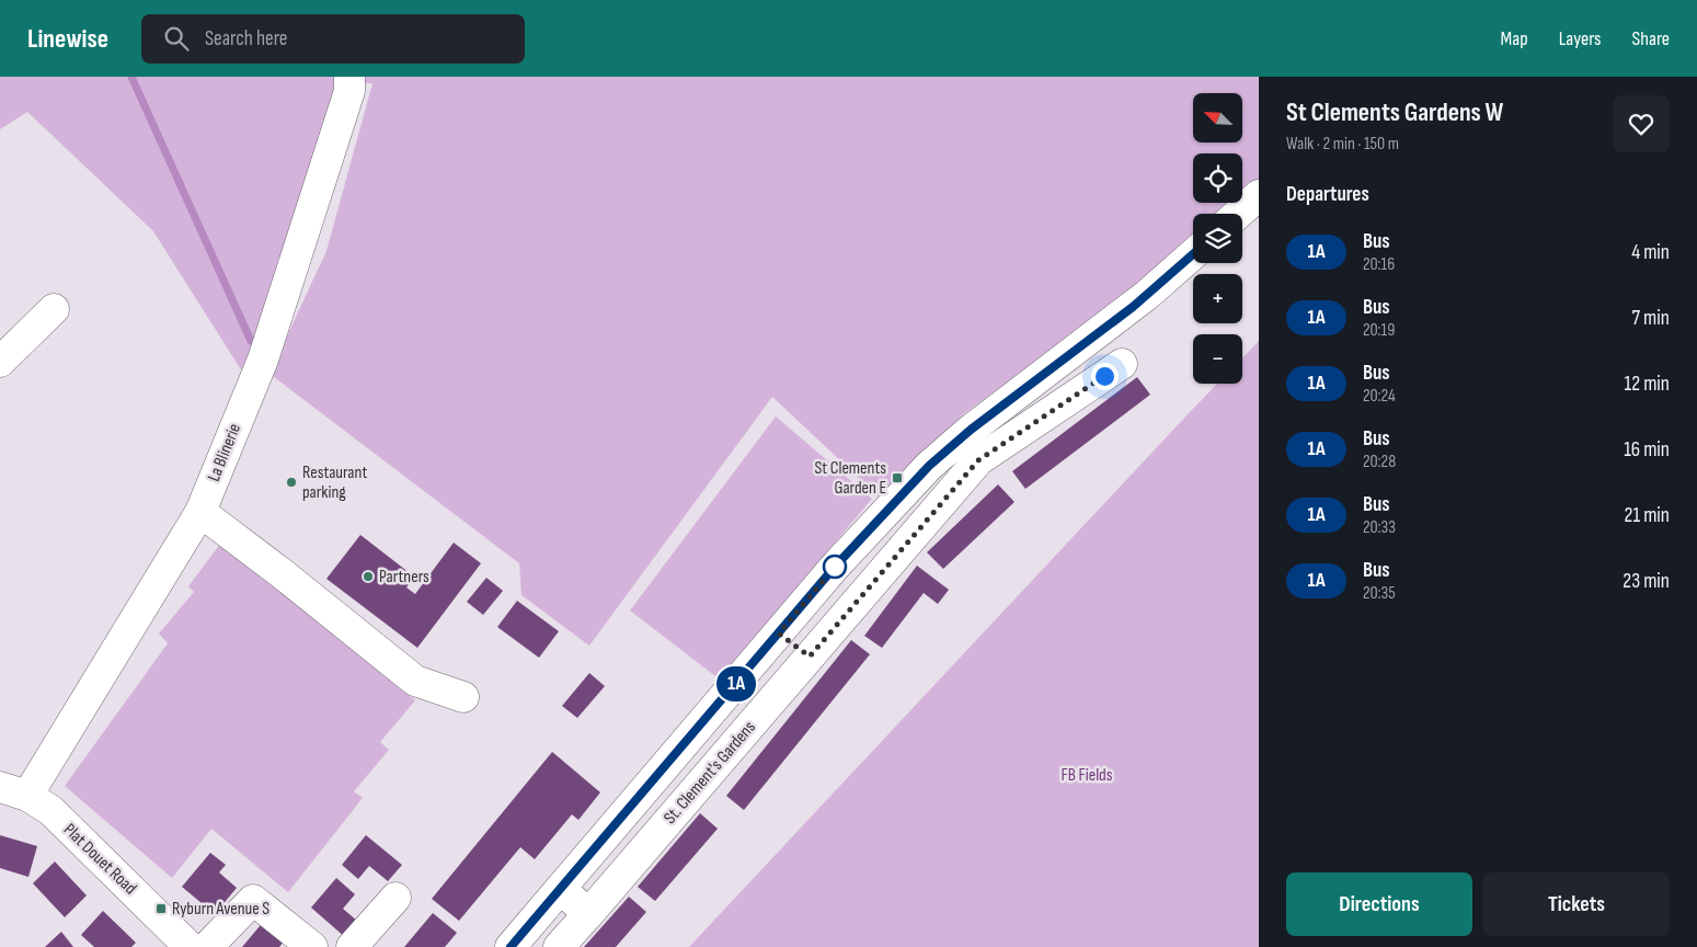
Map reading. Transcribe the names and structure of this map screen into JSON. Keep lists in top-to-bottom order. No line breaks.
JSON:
{"streets":{"main road":["La Blinerie","St. Clement's Gardens","Plat Douet Road"]},"crossings":[["La Blinerie","Plat Douet Road"]],"parks":["FB Fields"],"places":{"transit":["St Clements Garden E","Ryburn Avenue S"],"other":["Restaurant parking","Partners"]},"lines":["bus line 1A"],"north":"top left","page":{"header":"Linewise","search":"Search here","nav":["Map","Layers","Share"],"on_map":"1A","heading":[["St Clements Gardens W","Walk · 2 min · 150 m"],"Departures"],"map_buttons":["+","−"],"list":[{"mark":"1A","name":"Bus","note":"20:16","value":"4 min"},{"mark":"1A","name":"Bus","note":"20:19","value":"7 min"},{"mark":"1A","name":"Bus","note":"20:24","value":"12 min"},{"mark":"1A","name":"Bus","note":"20:28","value":"16 min"},{"mark":"1A","name":"Bus","note":"20:33","value":"21 min"},{"mark":"1A","name":"Bus","note":"20:35","value":"23 min"}],"buttons":["Directions","Tickets"]}}
